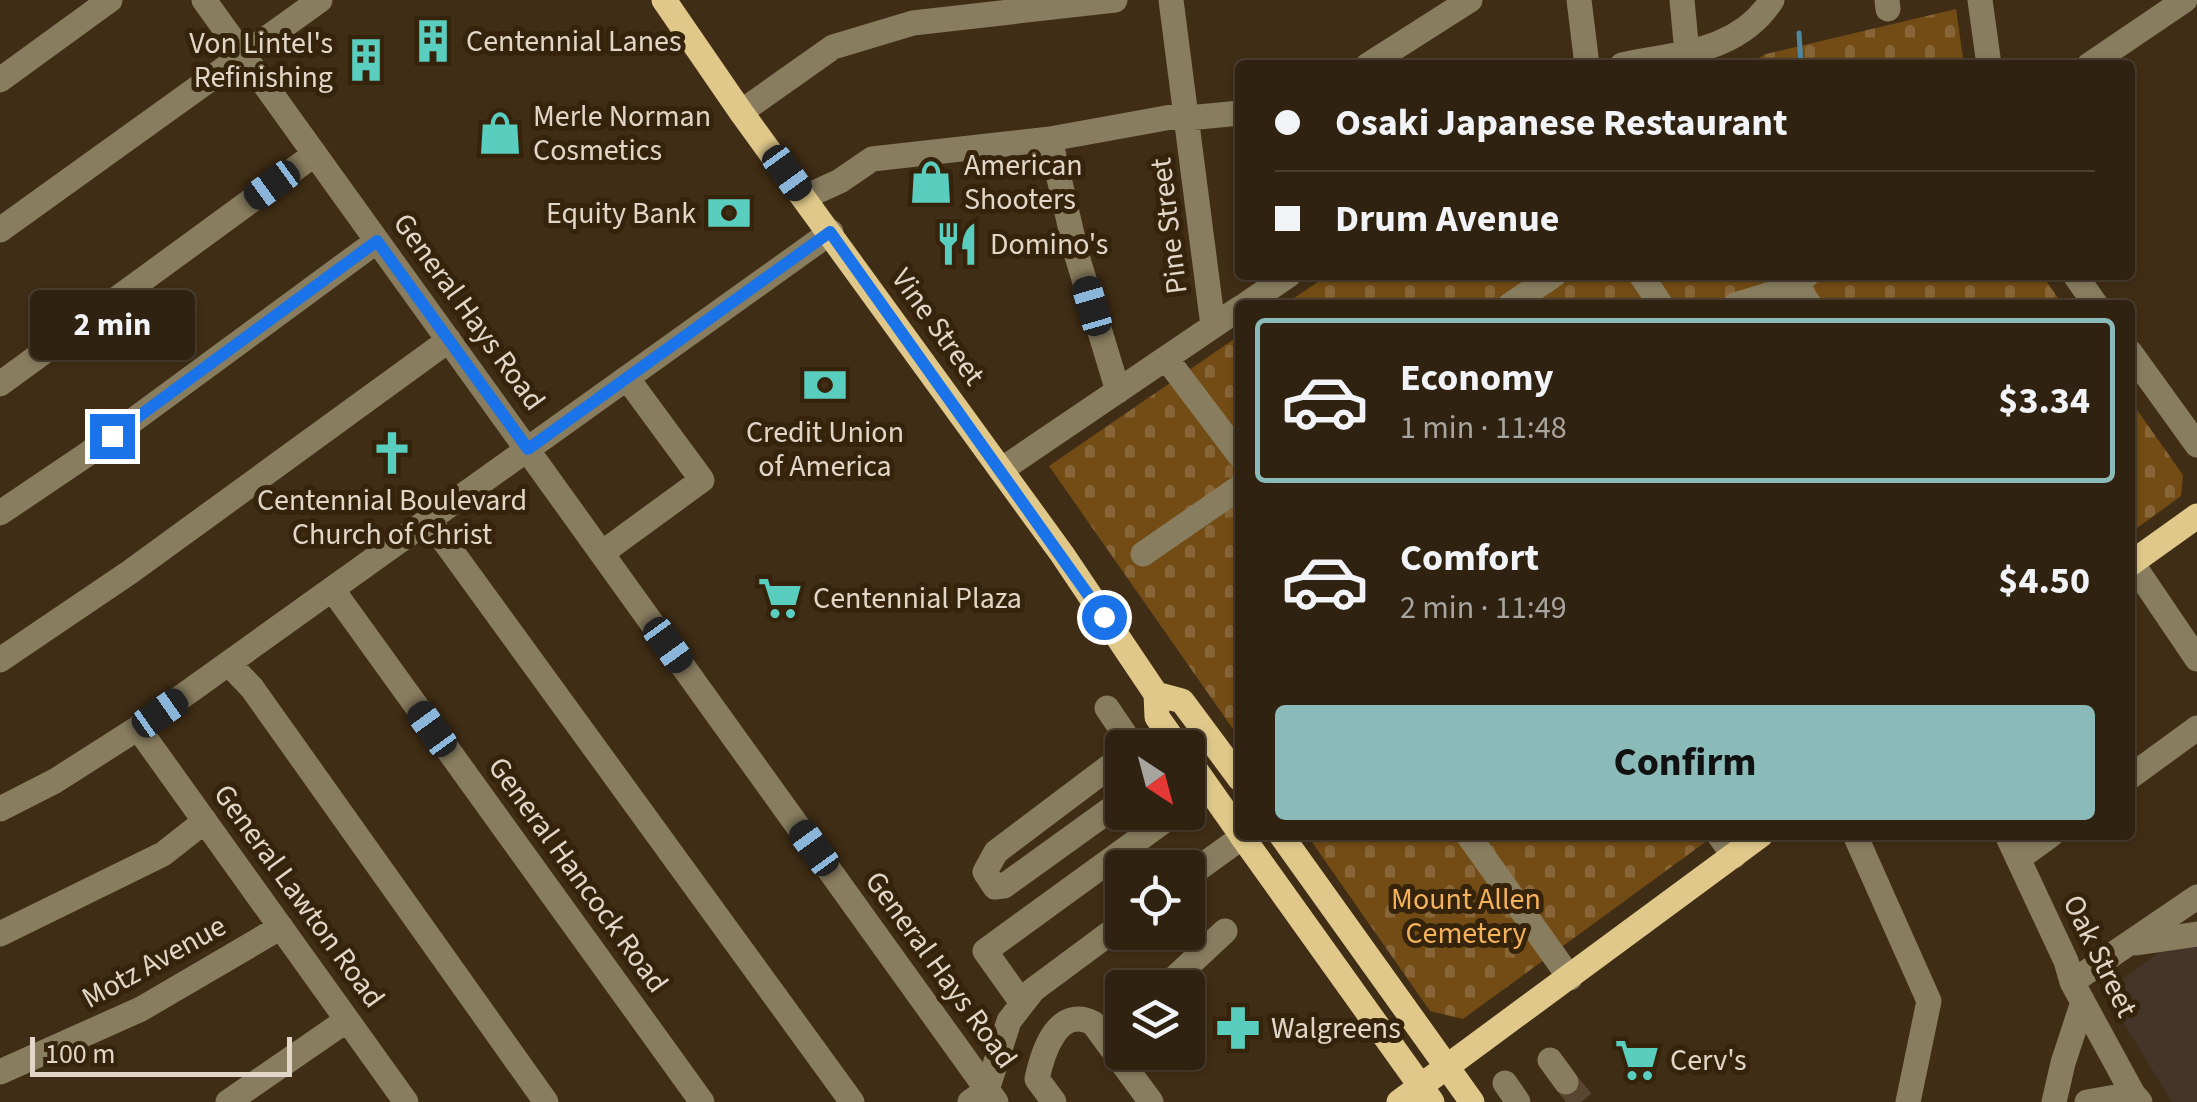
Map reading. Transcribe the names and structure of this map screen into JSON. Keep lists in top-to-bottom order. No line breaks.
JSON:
{"streets":{"main road":["Vine Street"],"street":["Pine Street","General Hays Road","General Hancock Road","General Lawton Road","Oak Street","Motz Avenue"]},"crossings":[["General Lawton Road","Motz Avenue"]],"parks":["Mount Allen Cemetery"],"places":{"building":["Centennial Lanes","Von Lintel's Refinishing"],"shop":["Merle Norman Cosmetics","American Shooters"],"bank":["Equity Bank","Credit Union of America"],"restaurant":["Domino's"],"church":["Centennial Boulevard Church of Christ"],"supermarket":["Centennial Plaza","Cerv's"],"pharmacy":["Walgreens"]},"scale_bar":"100 m","north":"bottom right","page":{"banner":["Osaki Japanese Restaurant","Drum Avenue"],"bubble":"2 min","list":[{"name":"Economy","note":"1 min · 11:48","value":"$3.34"},{"name":"Comfort","note":"2 min · 11:49","value":"$4.50"}],"buttons":"Confirm","scale":"100 m"}}
